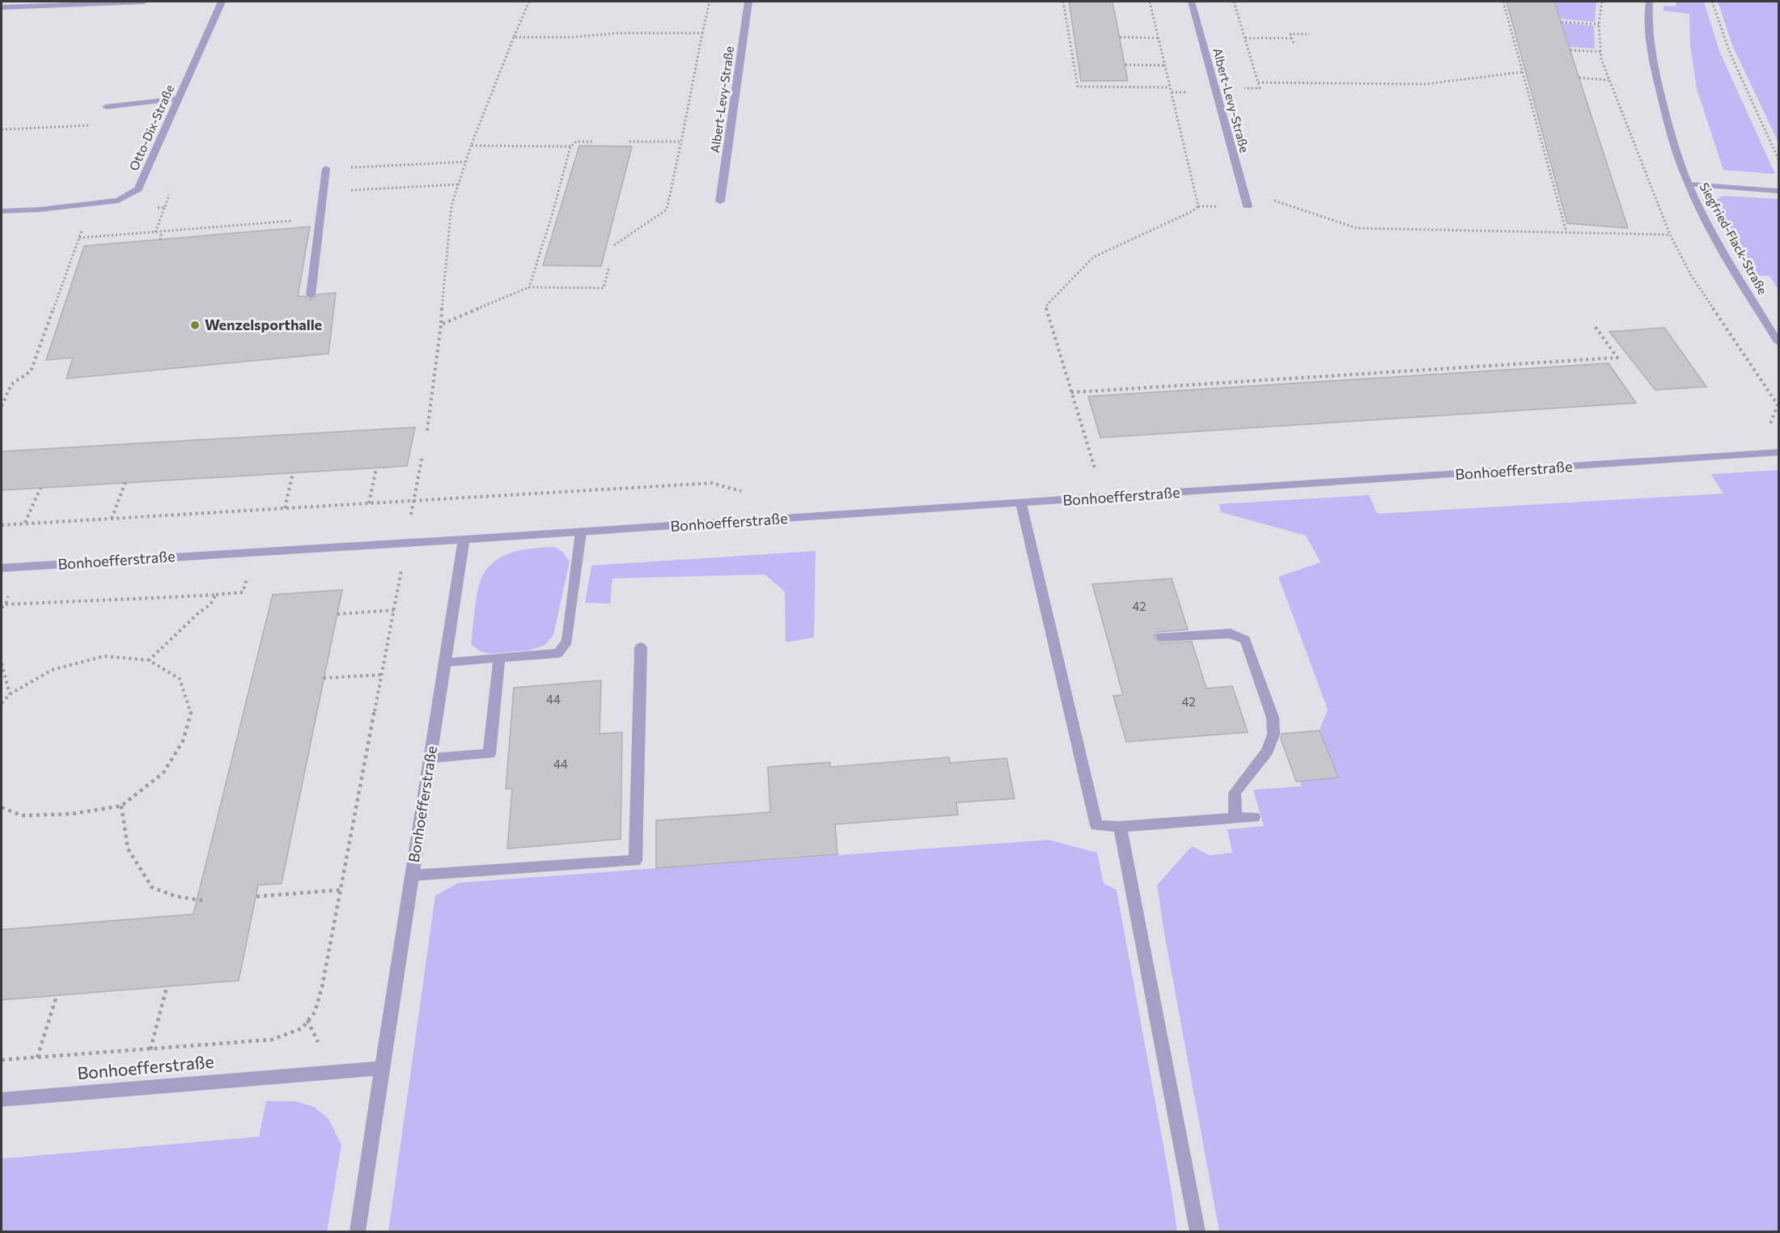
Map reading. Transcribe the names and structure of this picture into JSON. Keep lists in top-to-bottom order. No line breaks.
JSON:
{"streets":{"street":["Albert-Levy-Straße","Otto-Dix-Straße","Siegfried-Flack-Straße","Bonhoefferstraße"]},"places":["Wenzelsporthalle"],"house_numbers":["42","44","42","44"]}
